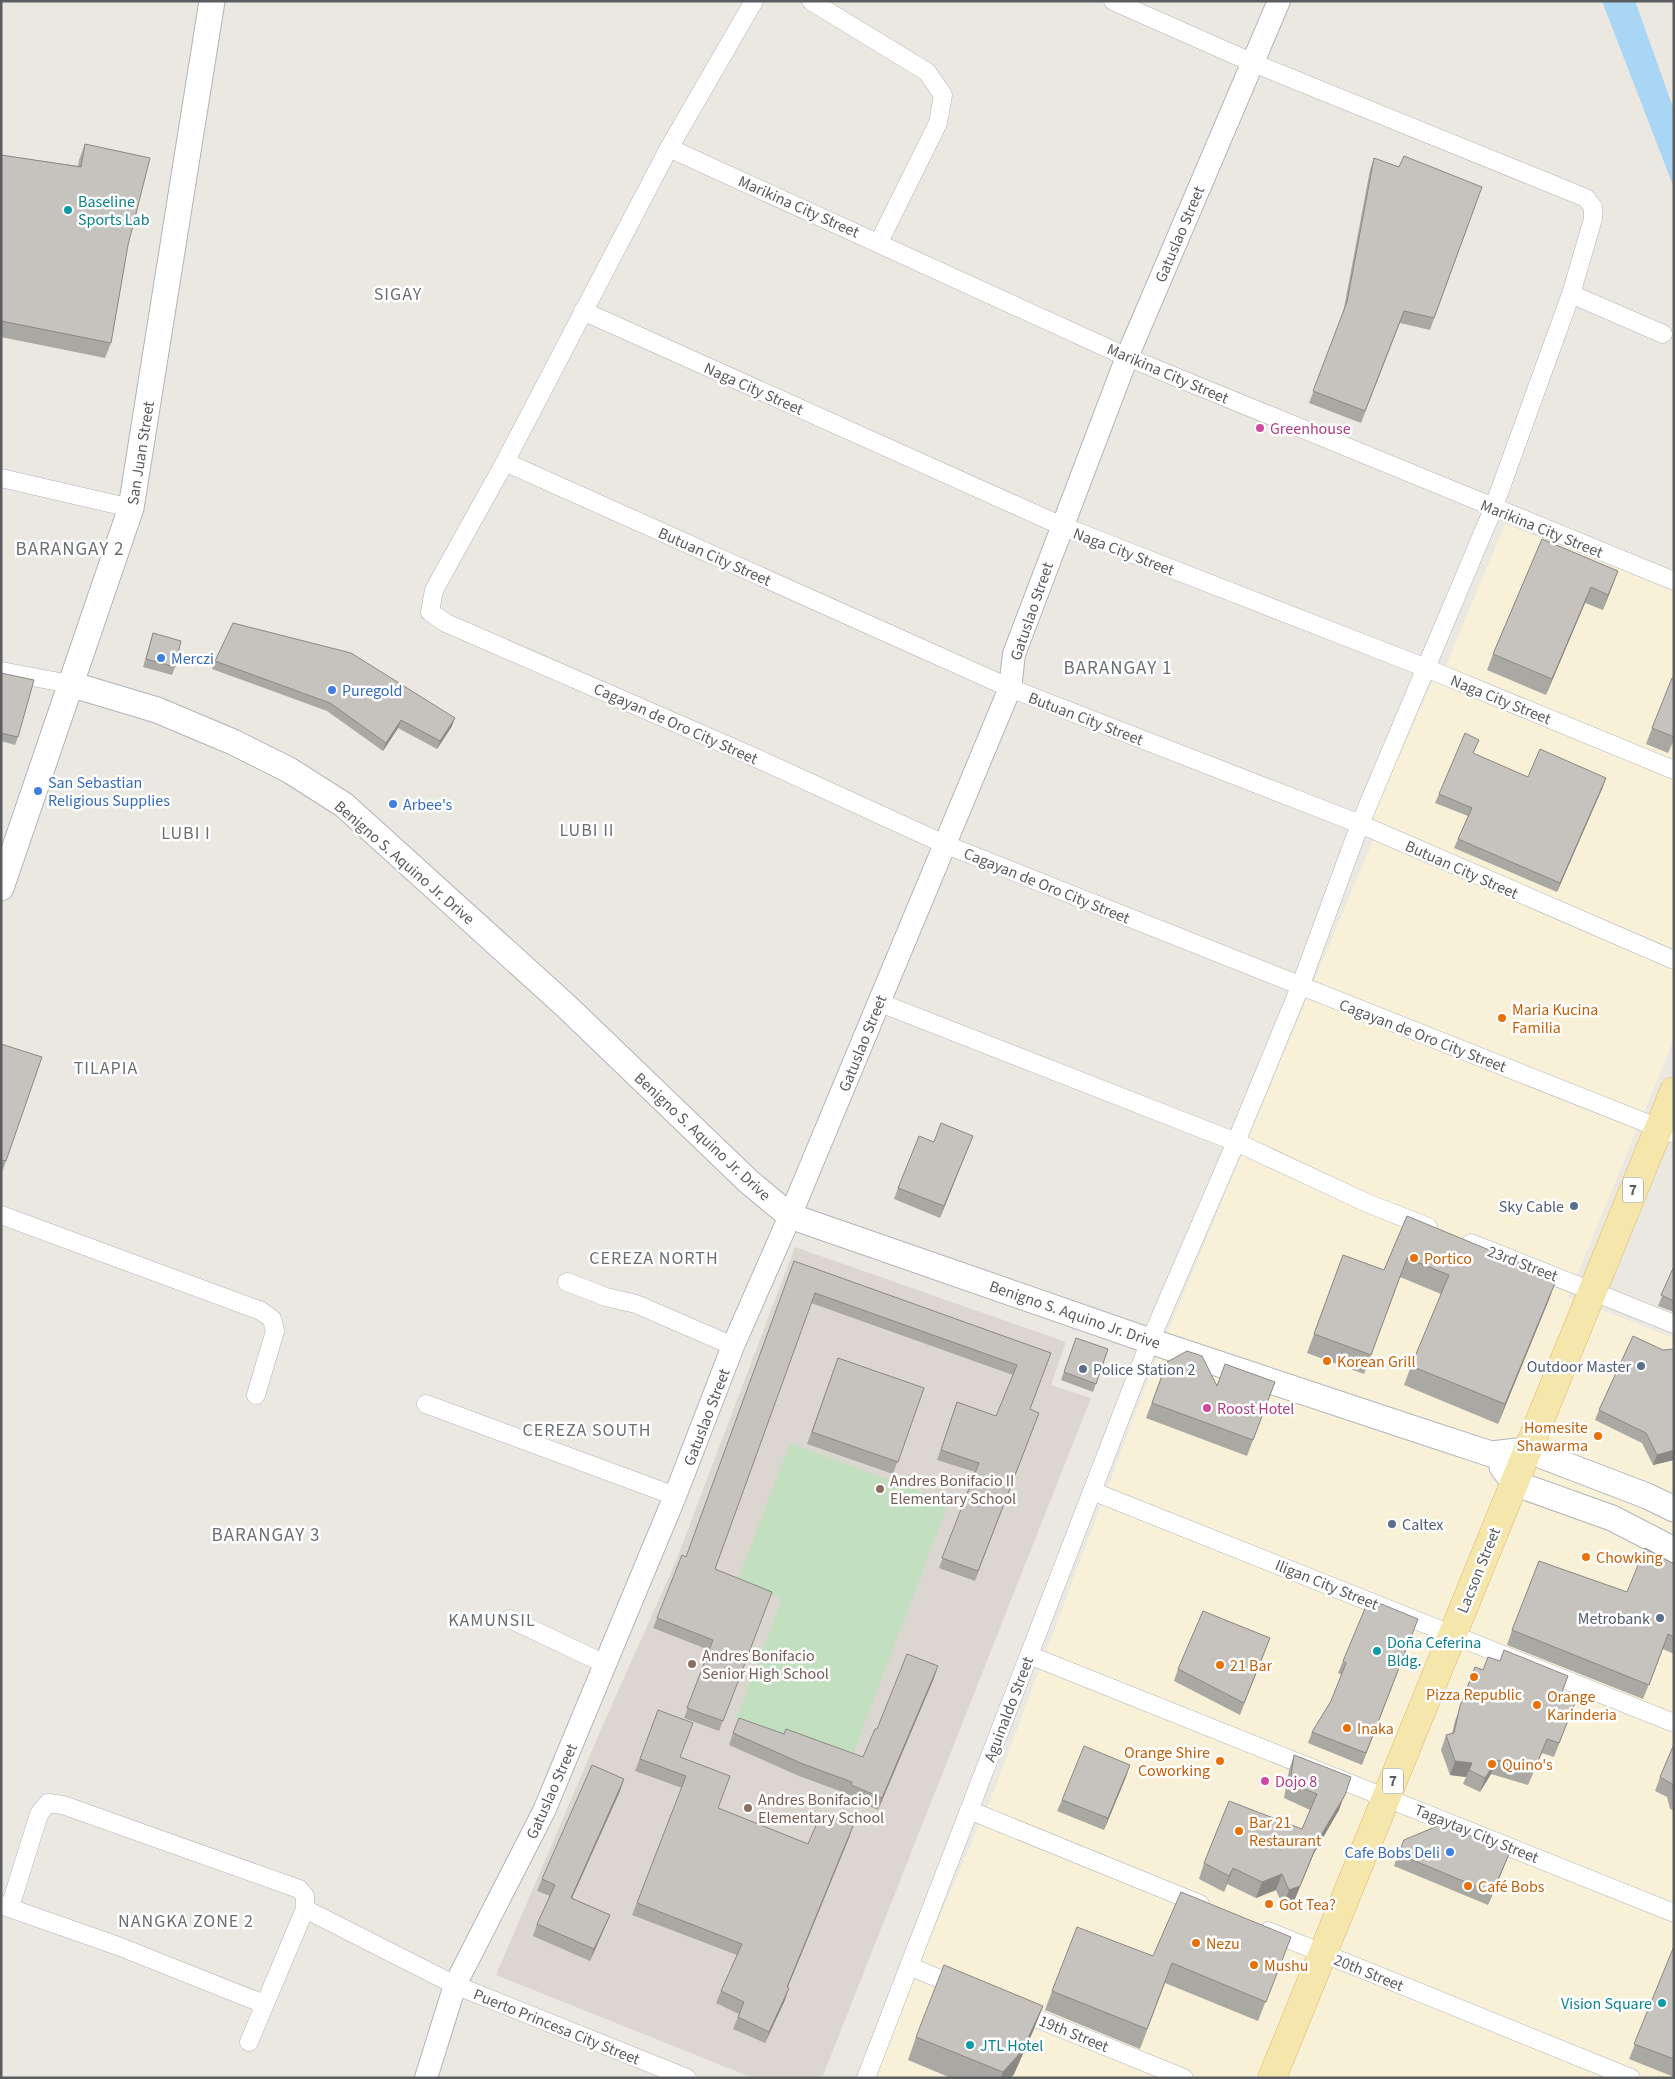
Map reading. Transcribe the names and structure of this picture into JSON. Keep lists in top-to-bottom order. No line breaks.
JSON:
{"streets":{"main road":["San Juan Street","Benigno S. Aquino Jr. Drive","7","Lacson Street"],"street":["Marikina City Street","Gatuslao Street","Naga City Street","Butuan City Street","Cagayan de Oro City Street","23rd Street","Iligan City Street","Aguinaldo Street","Tagaytay City Street","20th Street","Puerto Princesa City Street","19th Street"]},"crossings":[["Marikina City Street","Gatuslao Street"],["Marikina City Street","Aguinaldo Street"],["Gatuslao Street","Naga City Street"],["Gatuslao Street","Butuan City Street"],["Gatuslao Street","Cagayan de Oro City Street"],["Gatuslao Street","Benigno S. Aquino Jr. Drive"],["Gatuslao Street","23rd Street"],["Gatuslao Street","Aguinaldo Street"],["Gatuslao Street","Puerto Princesa City Street"],["Naga City Street","Aguinaldo Street"],["San Juan Street","Benigno S. Aquino Jr. Drive"],["Butuan City Street","Cagayan de Oro City Street"],["Butuan City Street","Aguinaldo Street"],["Cagayan de Oro City Street","Lacson Street"],["Cagayan de Oro City Street","Aguinaldo Street"],["Benigno S. Aquino Jr. Drive","Lacson Street"],["Benigno S. Aquino Jr. Drive","Aguinaldo Street"],["23rd Street","Lacson Street"],["23rd Street","Aguinaldo Street"],["Lacson Street","Iligan City Street"],["Lacson Street","Tagaytay City Street"],["Lacson Street","20th Street"],["Iligan City Street","Aguinaldo Street"],["Aguinaldo Street","Tagaytay City Street"]],"districts":["SIGAY","BARANGAY 2","BARANGAY 1","LUBI II","LUBI I","TILAPIA","CEREZA NORTH","CEREZA SOUTH","BARANGAY 3","KAMUNSIL","NANGKA ZONE 2"],"places":["Baseline Sports Lab","Greenhouse","Merczi","Puregold","San Sebastian Religious Supplies","Arbee's","Maria Kucina Familia","Sky Cable","Portico","Korean Grill","Outdoor Master","Police Station 2","Roost Hotel","Homesite Shawarma","Andres Bonifacio II Elementary School","Caltex","Chowking","Metrobank","Doña Ceferina Bldg.","Andres Bonifacio Senior High School","21 Bar","Pizza Republic","Orange Karinderia","Inaka","Orange Shire Coworking","Quino's","Dojo 8","Andres Bonifacio I Elementary School","Bar 21 Restaurant","Cafe Bobs Deli","Café Bobs","Got Tea?","Nezu","Mushu","Vision Square","JTL Hotel"]}
